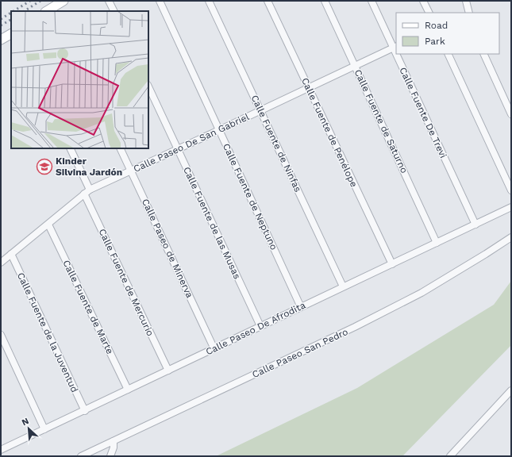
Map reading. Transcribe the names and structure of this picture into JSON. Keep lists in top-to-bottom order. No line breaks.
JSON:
{"streets":{"street":["Calle Fuente De Trevi","Calle Fuente de Saturno","Calle Fuente de Penélope","Calle Paseo De San Gabriel","Calle Fuente de Ninfas","Calle Fuente de Neptuno","Calle Fuente de las Musas","Calle Paseo de Minerva","Calle Fuente de Mercurio","Calle Fuente de Marte","Calle Paseo De Afrodita","Calle Fuente de la Juventud","Calle Paseo San Pedro"]},"crossings":[["Calle Fuente De Trevi","Calle Paseo De San Gabriel"],["Calle Fuente De Trevi","Calle Paseo De Afrodita"],["Calle Fuente de Saturno","Calle Paseo De San Gabriel"],["Calle Fuente de Saturno","Calle Paseo De Afrodita"],["Calle Fuente de Penélope","Calle Paseo De San Gabriel"],["Calle Fuente de Penélope","Calle Paseo De Afrodita"],["Calle Paseo De San Gabriel","Calle Fuente de Ninfas"],["Calle Paseo De San Gabriel","Calle Fuente de Neptuno"],["Calle Paseo De San Gabriel","Calle Fuente de las Musas"],["Calle Paseo De San Gabriel","Calle Paseo de Minerva"],["Calle Paseo De San Gabriel","Calle Fuente de Mercurio"],["Calle Paseo De San Gabriel","Calle Fuente de Marte"],["Calle Paseo De San Gabriel","Calle Fuente de la Juventud"],["Calle Fuente de Ninfas","Calle Paseo De Afrodita"],["Calle Fuente de Neptuno","Calle Paseo De Afrodita"],["Calle Fuente de las Musas","Calle Paseo De Afrodita"],["Calle Paseo de Minerva","Calle Paseo De Afrodita"],["Calle Fuente de Mercurio","Calle Paseo De Afrodita"],["Calle Fuente de Marte","Calle Paseo De Afrodita"],["Calle Paseo De Afrodita","Calle Fuente de la Juventud"]],"places":{"school or university":["Kinder Silvina Jardón"]},"legend":["Road","Park"],"north":"top left"}
